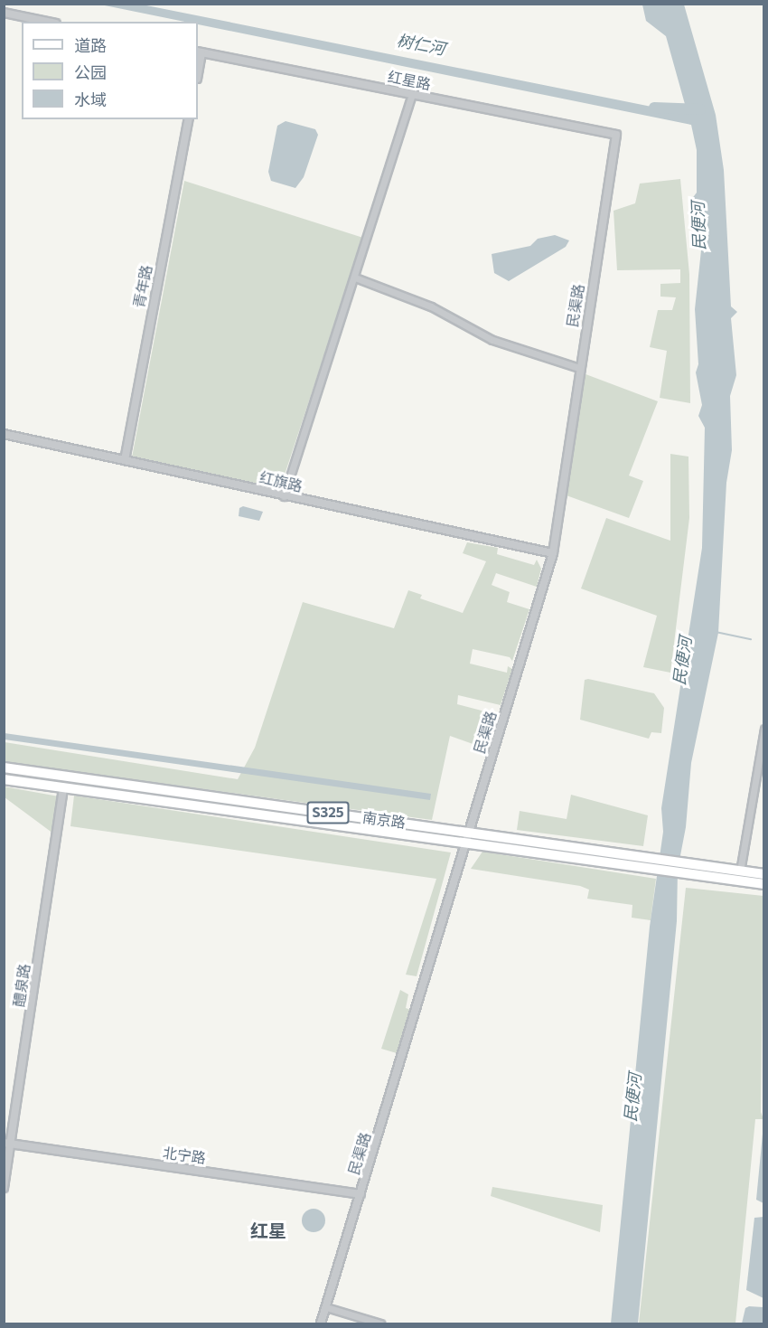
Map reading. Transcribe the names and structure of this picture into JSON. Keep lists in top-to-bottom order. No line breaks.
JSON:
{"streets":{"main road":["S325","南京路"],"street":["红星路","青年路","民渠路","红旗路","醴泉路","北宁路"]},"crossings":[["红星路","民渠路"],["青年路","红旗路"],["民渠路","红旗路"],["民渠路","南京路"],["民渠路","北宁路"],["南京路","醴泉路"],["醴泉路","北宁路"]],"districts":["红星"],"water":["树仁河","民便河"],"legend":["道路","公园","水域"]}
